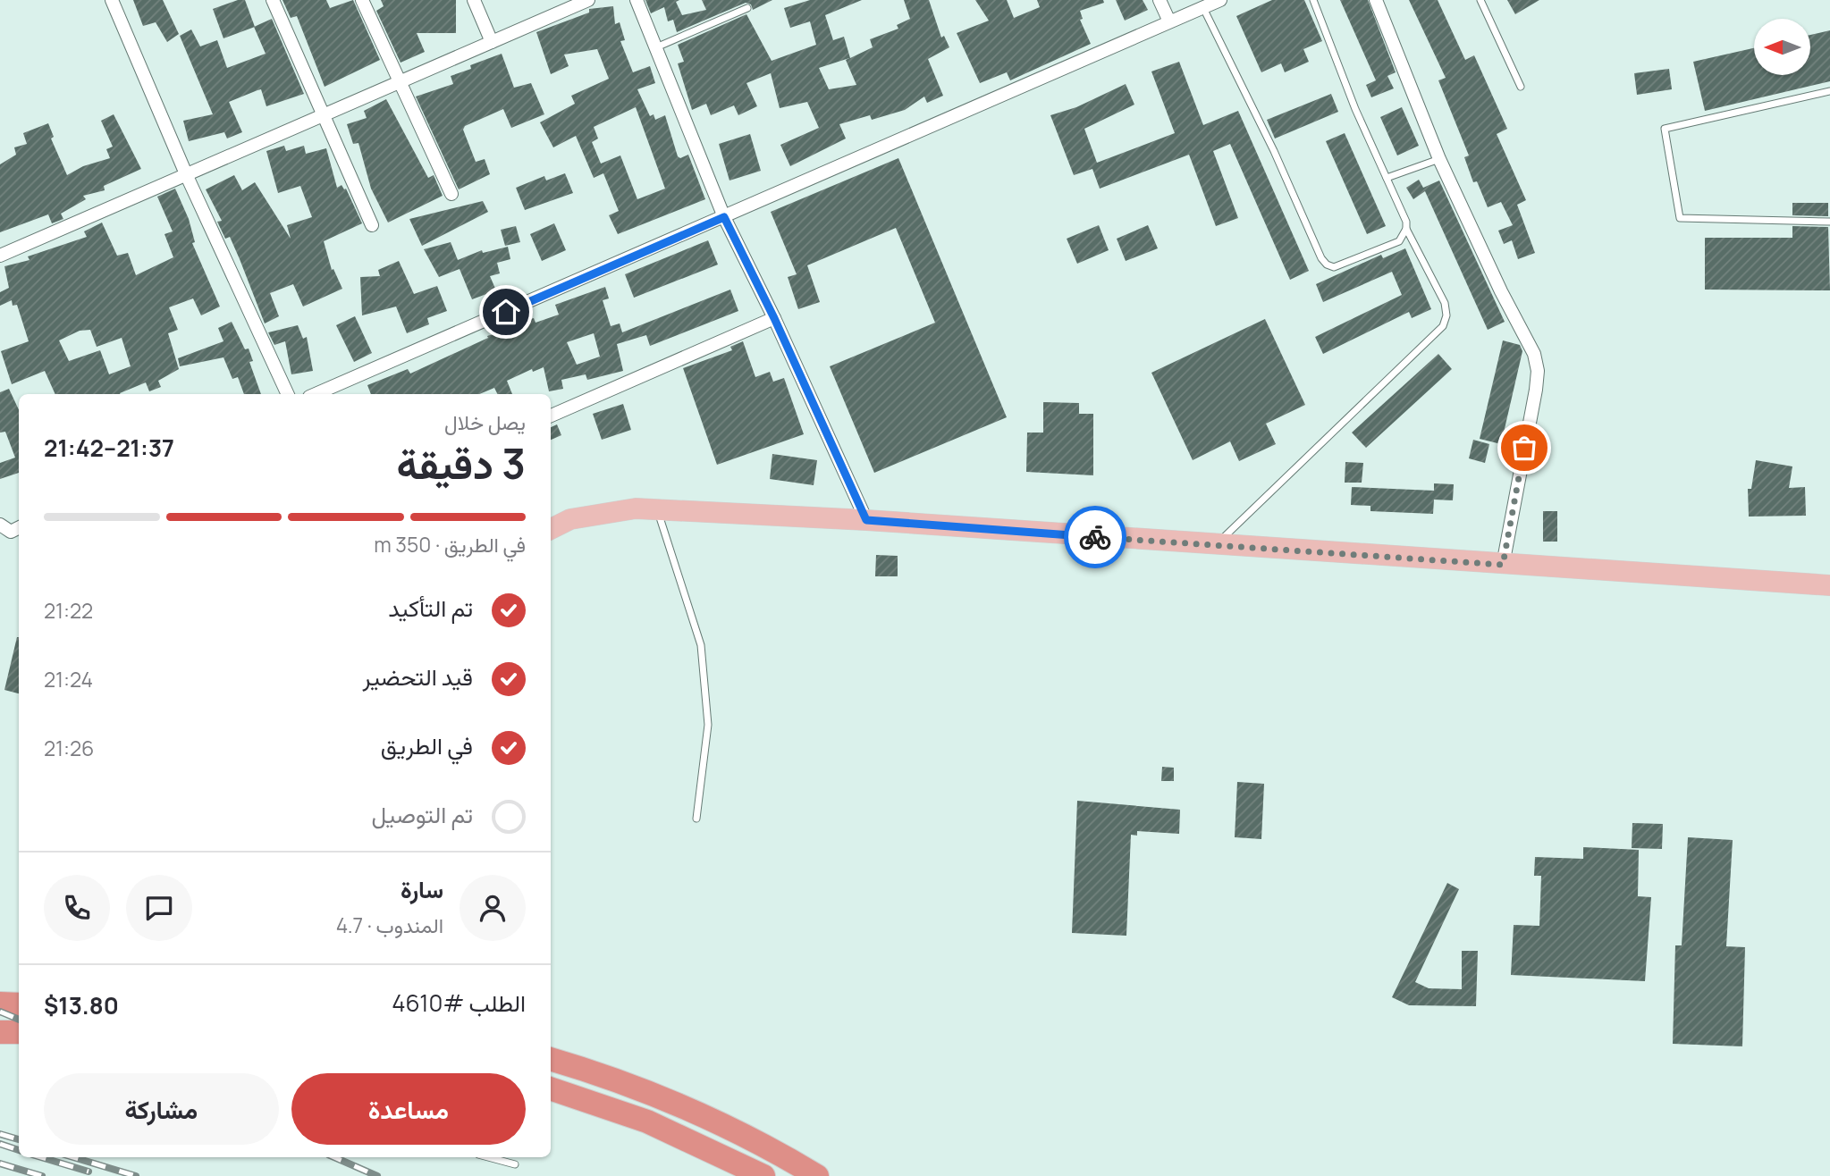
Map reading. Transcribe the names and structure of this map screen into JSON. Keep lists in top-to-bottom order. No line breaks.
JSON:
{"north":"left","page":{"heading":["3 دقيقة","يصل خلال","21:37–21:42"],"panel":["سارة","المندوب · 4.7","الطلب #4610","$13.80"],"bar":"في الطريق · 350 m","list":[["تم التأكيد","21:22"],["قيد التحضير","21:24"],["في الطريق","21:26"],"تم التوصيل"],"buttons":["مساعدة","مشاركة"]}}
